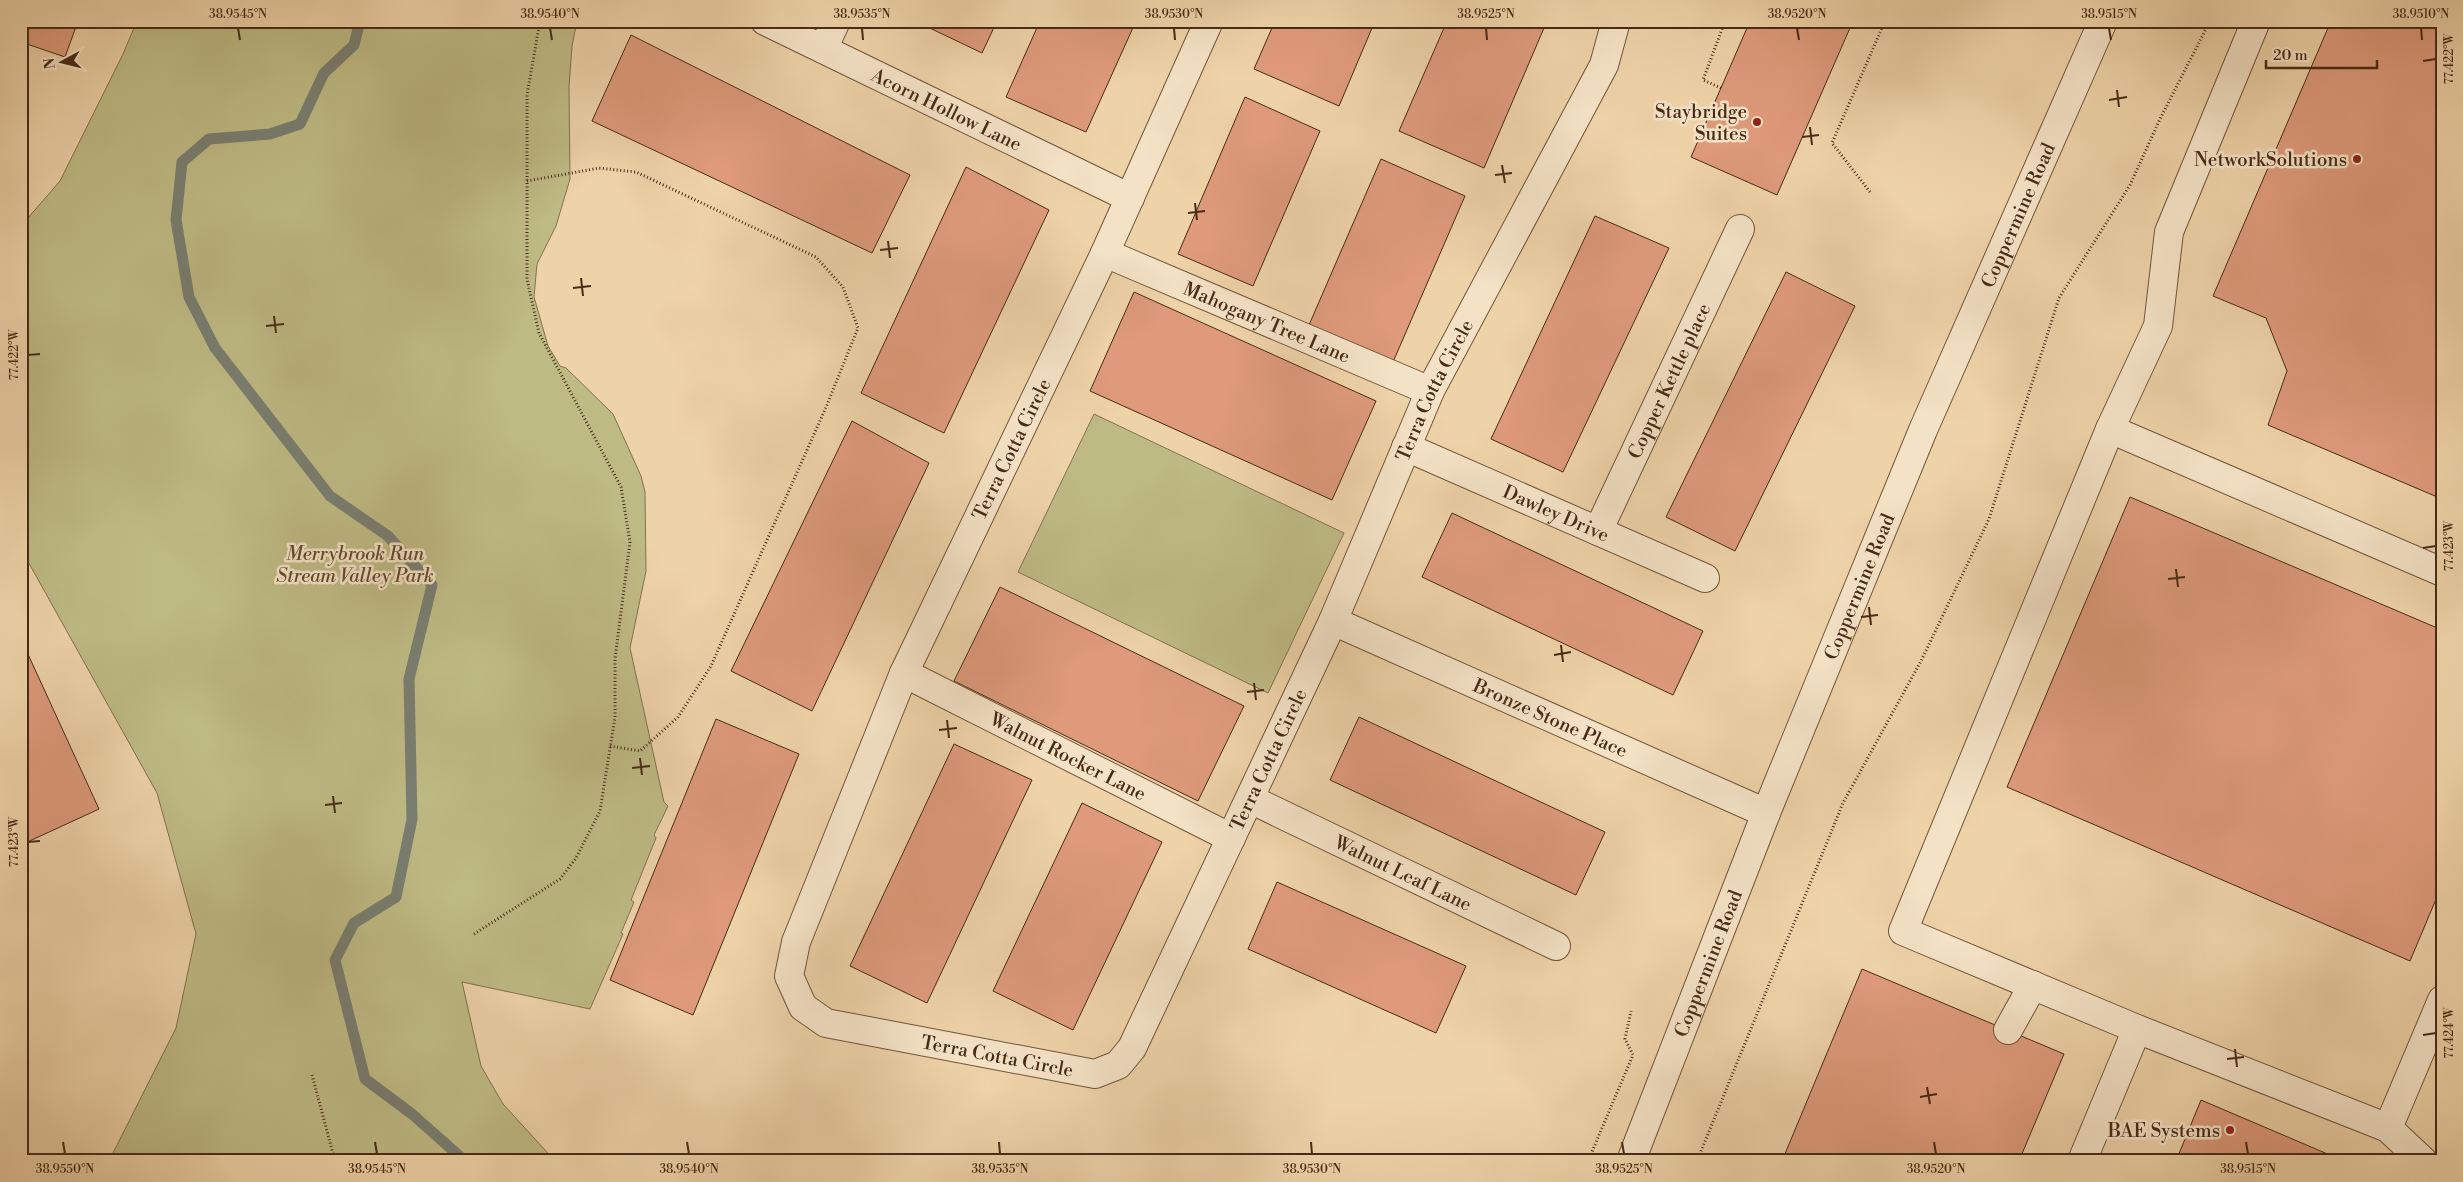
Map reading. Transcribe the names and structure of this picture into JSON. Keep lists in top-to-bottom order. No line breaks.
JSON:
{"streets":{"street":["Acorn Hollow Lane","Coppermine Road","Mahogany Tree Lane","Copper Kettle place","Terra Cotta Circle","Dawley Drive","Bronze Stone Place","Walnut Rocker Lane","Walnut Leaf Lane"]},"crossings":[["Acorn Hollow Lane","Terra Cotta Circle"],["Coppermine Road","Bronze Stone Place"],["Mahogany Tree Lane","Terra Cotta Circle"],["Copper Kettle place","Dawley Drive"],["Terra Cotta Circle","Dawley Drive"],["Terra Cotta Circle","Bronze Stone Place"],["Terra Cotta Circle","Walnut Rocker Lane"],["Terra Cotta Circle","Walnut Leaf Lane"]],"parks":["Merrybrook Run Stream Valley Park"],"places":["Staybridge Suites","NetworkSolutions","BAE Systems"],"scale_bar":"20 m","north":"left","coordinates":["38.9545°N","38.9540°N","38.9535°N","38.9530°N","38.9525°N","38.9520°N","38.9515°N","38.9510°N","77.422°W","77.423°W","77.424°W","38.9550°N"]}
